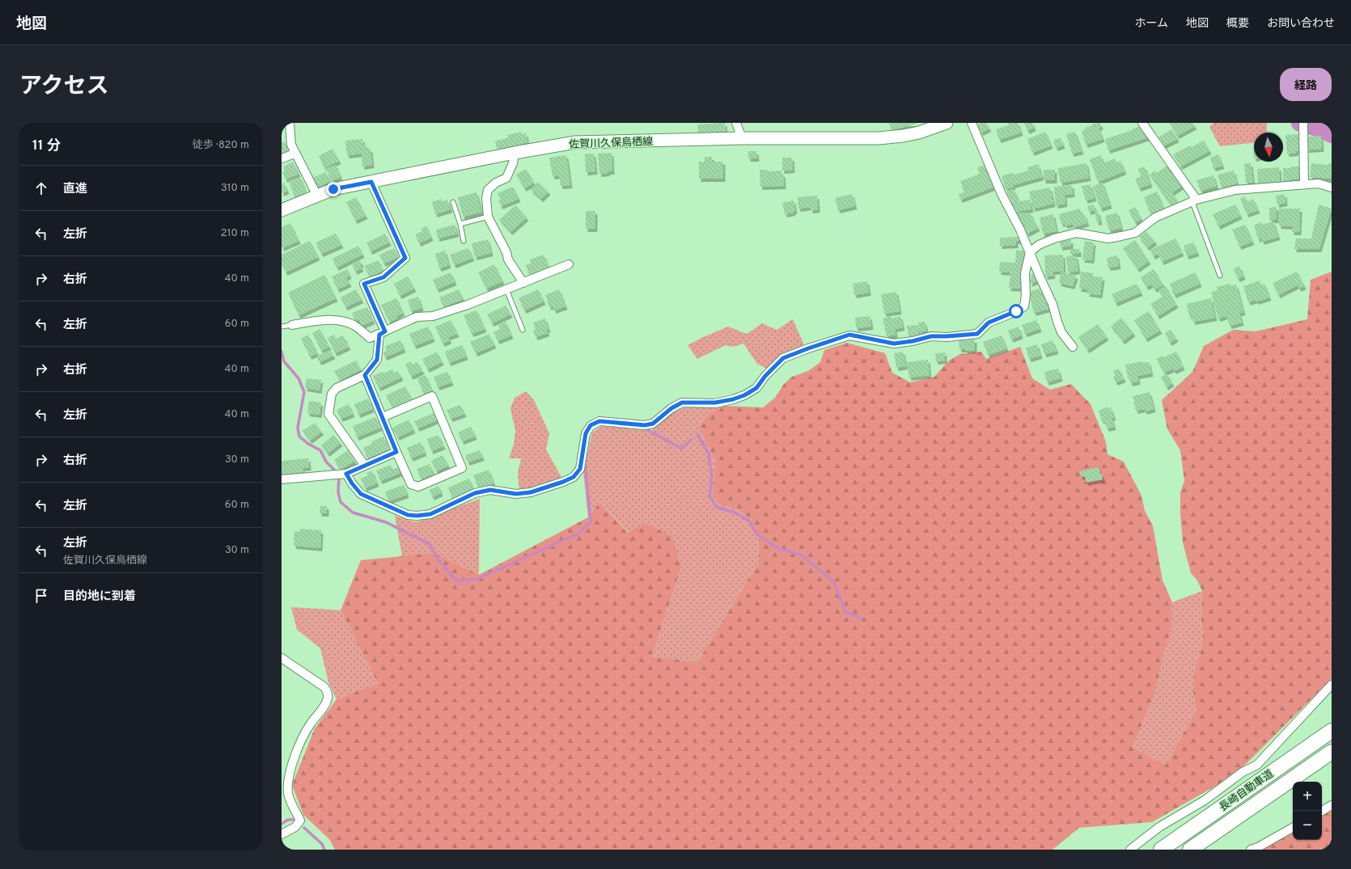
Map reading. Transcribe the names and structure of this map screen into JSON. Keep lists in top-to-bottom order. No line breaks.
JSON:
{"streets":{"highway":["長崎自動車道"],"main road":["佐賀川久保鳥栖線"]},"north":"bottom","page":{"header":"地図","nav":["ホーム","地図","概要","お問い合わせ"],"title":"アクセス","buttons":"経路","heading":["11 分","徒歩 · 820 m"],"list":[["直進","310 m"],["左折","210 m"],["右折","40 m"],["左折","60 m"],["右折","40 m"],["左折","40 m"],["右折","30 m"],["左折","60 m"],["左折","佐賀川久保鳥栖線","30 m"],"目的地に到着"],"map_buttons":["+","−"]}}
